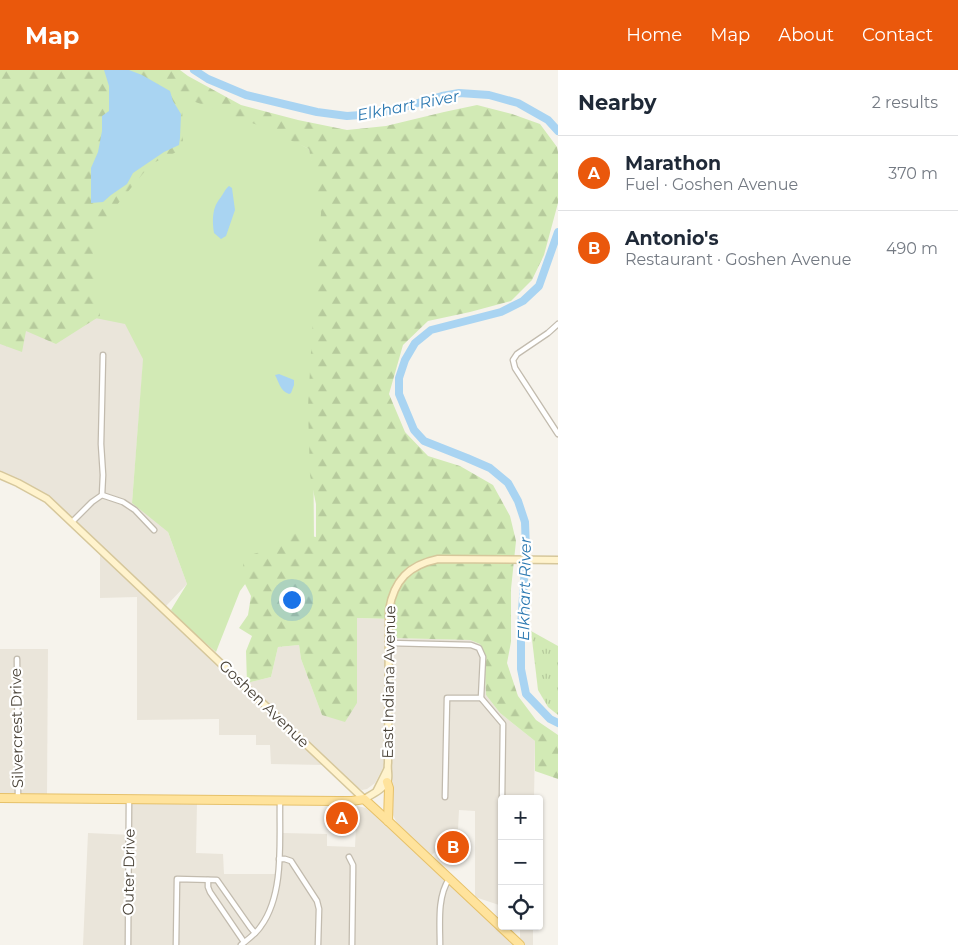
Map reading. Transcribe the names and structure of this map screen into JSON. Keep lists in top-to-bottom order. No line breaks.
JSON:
{"streets":{"main road":["Goshen Avenue"],"street":["East Indiana Avenue","Silvercrest Drive","Outer Drive"]},"crossings":[["East Indiana Avenue","Goshen Avenue"]],"water":["Elkhart River"],"page":{"header":"Map","nav":["Home","Map","About","Contact"],"heading":["Nearby","2 results"],"list":[{"mark":"A","name":"Marathon","note":"Fuel · Goshen Avenue","value":"370 m"},{"mark":"B","name":"Antonio's","note":"Restaurant · Goshen Avenue","value":"490 m"}],"map_buttons":["+","−"],"pins":["A","B"]}}
